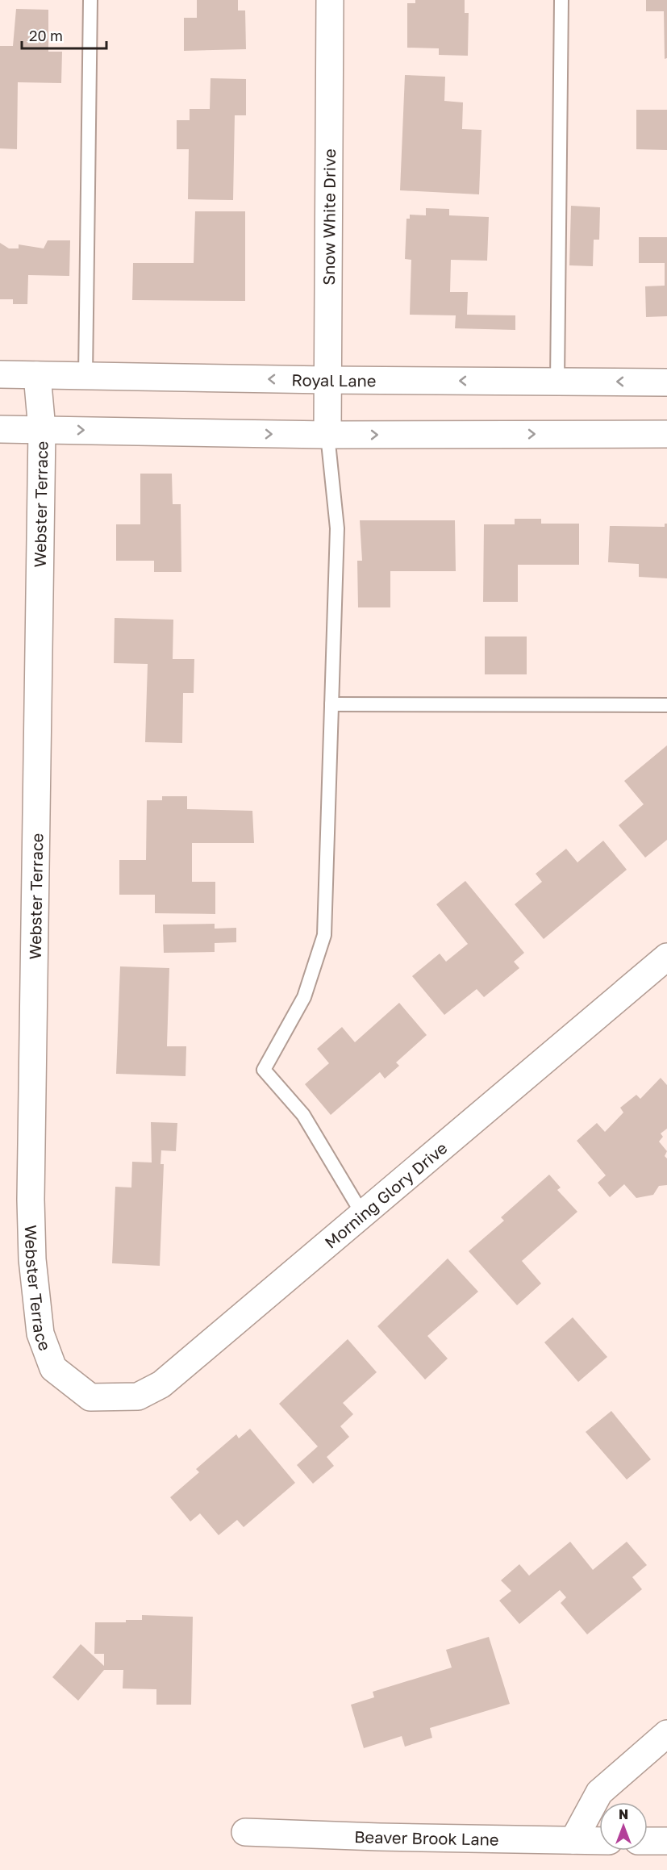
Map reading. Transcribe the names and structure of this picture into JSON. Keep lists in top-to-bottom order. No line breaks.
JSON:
{"streets":{"street":["Snow White Drive","Royal Lane","Webster Terrace","Morning Glory Drive","Beaver Brook Lane"]},"crossings":[["Snow White Drive","Royal Lane"],["Royal Lane","Webster Terrace"],["Webster Terrace","Morning Glory Drive"]],"scale_bar":"20 m","north":"top"}
